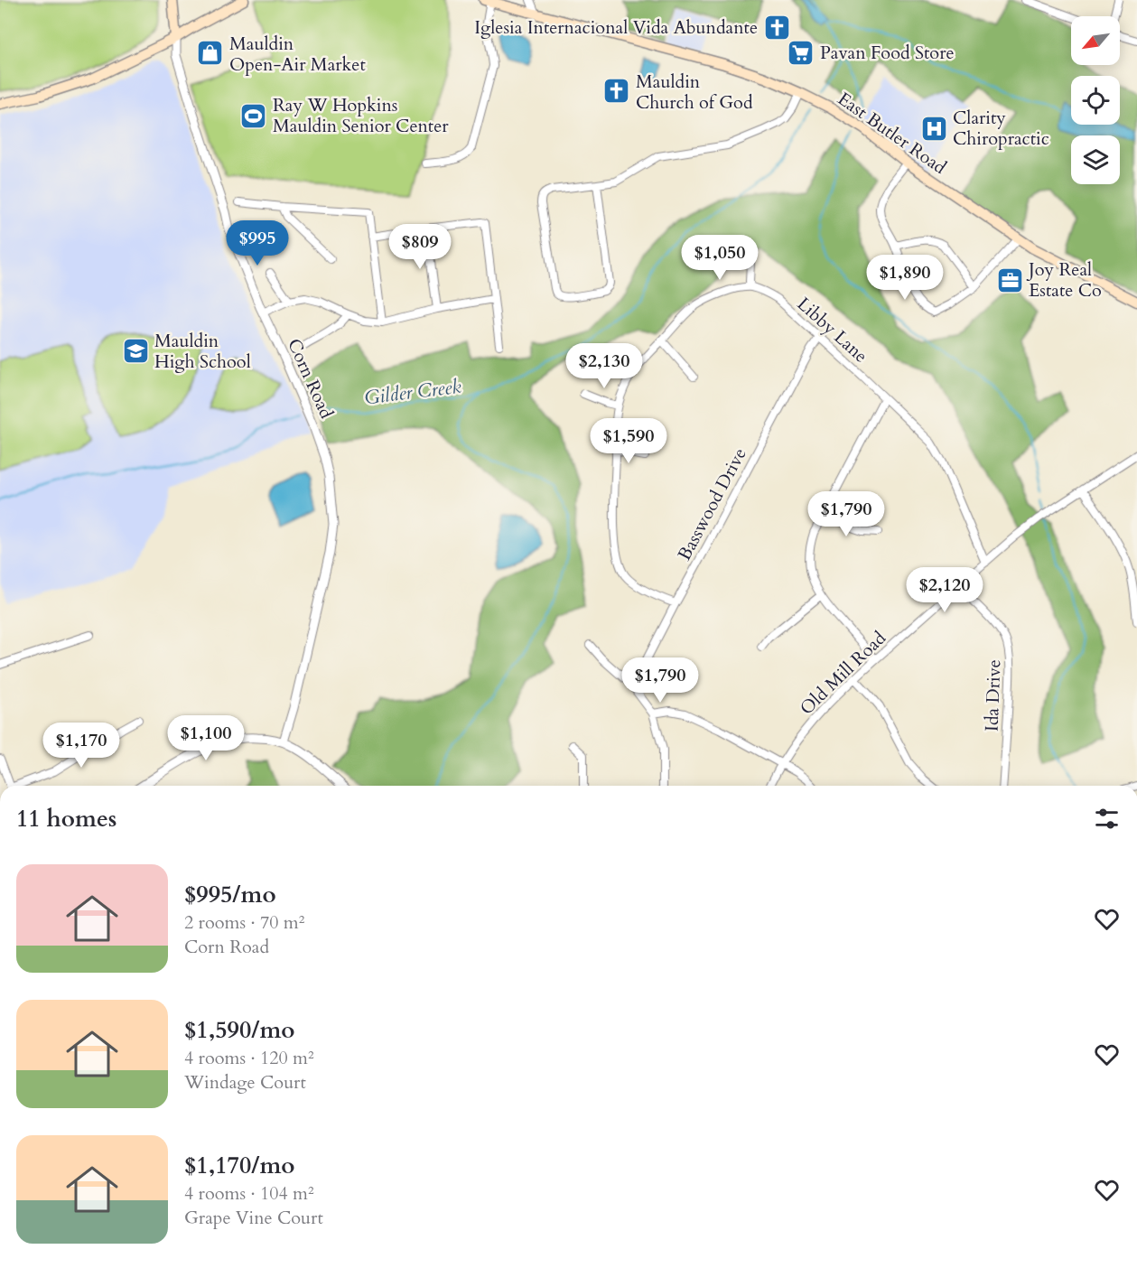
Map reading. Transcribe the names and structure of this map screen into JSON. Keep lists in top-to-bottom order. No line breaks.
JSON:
{"streets":{"main road":["East Butler Road"],"street":["Libby Lane","Corn Road","Basswood Drive","Old Mill Road","Ida Drive"]},"crossings":[["Libby Lane","Basswood Drive"],["Libby Lane","Old Mill Road"],["Old Mill Road","Ida Drive"]],"water":["Gilder Creek"],"places":{"church":["Iglesia Internacional Vida Abundante","Mauldin Church of God"],"supermarket":["Pavan Food Store"],"shop":["Mauldin Open-Air Market"],"sports":["Ray W Hopkins Mauldin Senior Center"],"hospital":["Clarity Chiropractic"],"office":["Joy Real Estate Co"],"school or university":["Mauldin High School"]},"north":"bottom left","page":{"price":["$995","$809","$1,050","$1,890","$2,130","$1,590","$1,790","$2,120","$1,790","$1,100","$1,170"],"heading":"11 homes","list":[{"name":"$995/mo","note":"2 rooms · 70 m² · Corn Road"},{"name":"$1,590/mo","note":"4 rooms · 120 m² · Windage Court"},{"name":"$1,170/mo","note":"4 rooms · 104 m² · Grape Vine Court"}]}}
